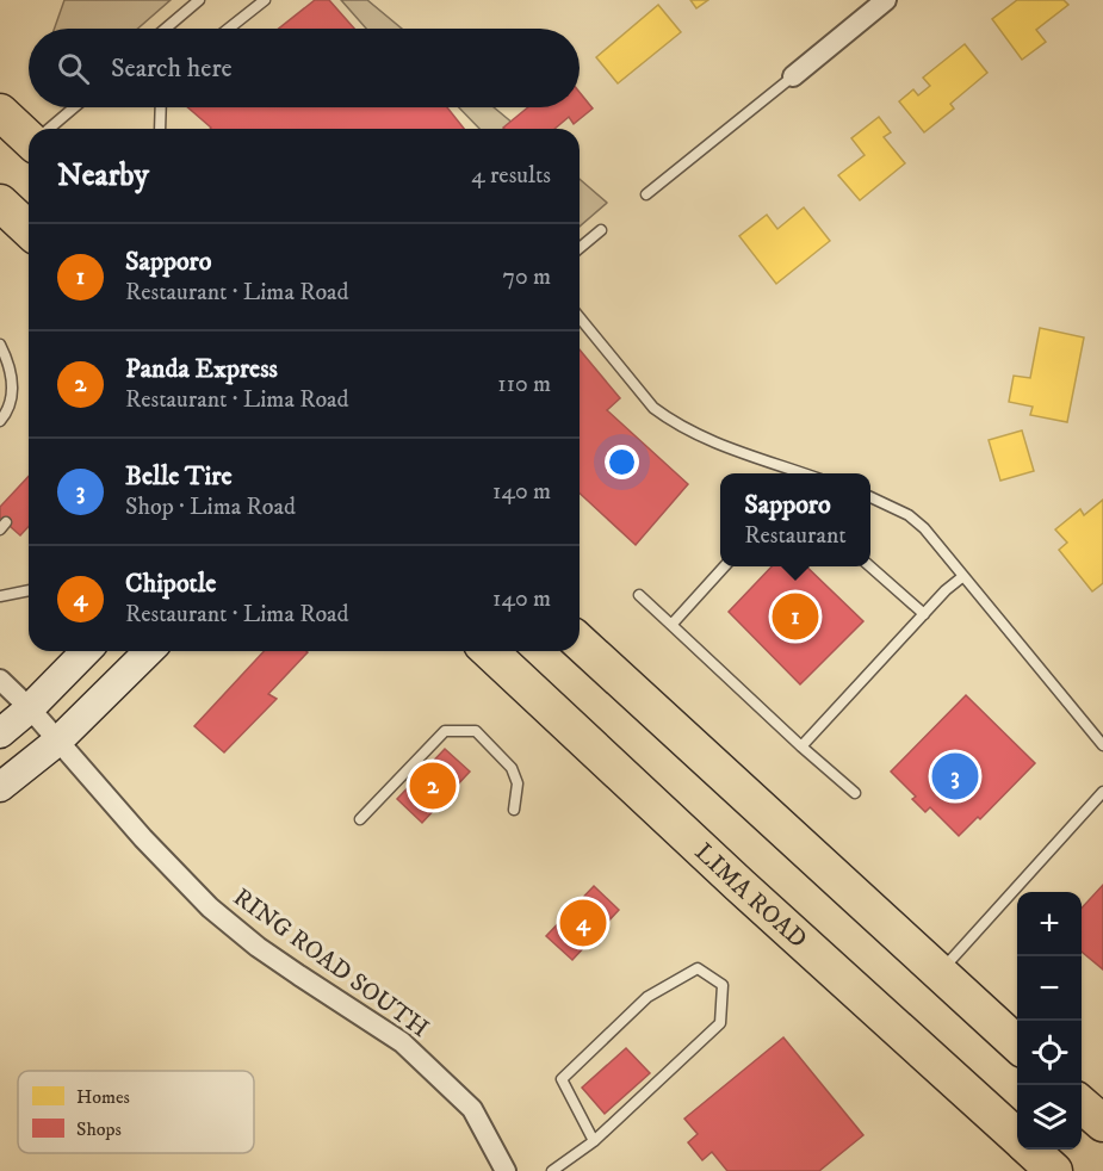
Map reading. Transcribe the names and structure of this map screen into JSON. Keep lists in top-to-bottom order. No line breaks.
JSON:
{"streets":{"highway":["LIMA ROAD"],"street":["RING ROAD SOUTH"]},"legend":["Homes","Shops"],"page":{"search":"Search here","heading":["Nearby","4 results"],"list":[{"mark":"1","name":"Sapporo","note":"Restaurant · Lima Road","value":"70 m"},{"mark":"2","name":"Panda Express","note":"Restaurant · Lima Road","value":"110 m"},{"mark":"3","name":"Belle Tire","note":"Shop · Lima Road","value":"140 m"},{"mark":"4","name":"Chipotle","note":"Restaurant · Lima Road","value":"140 m"}],"popup":["Sapporo","Restaurant"],"pins":["1","3","2","4"],"map_buttons":["+","−"]}}
